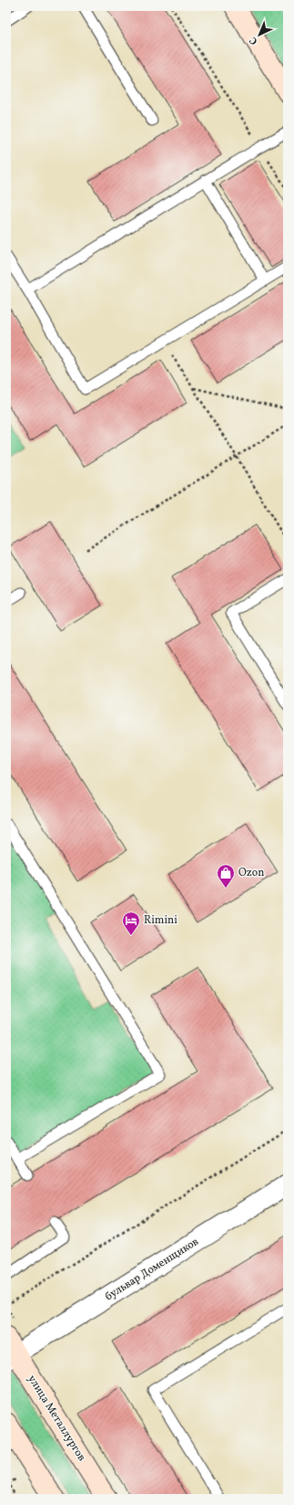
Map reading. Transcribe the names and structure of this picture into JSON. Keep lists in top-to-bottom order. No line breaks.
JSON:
{"streets":{"street":["бульвар Доменщиков","улица Металлургов"]},"crossings":[["бульвар Доменщиков","улица Металлургов"]],"places":{"shop":["Ozon"],"hotel":["Rimini"]},"north":"bottom left"}
